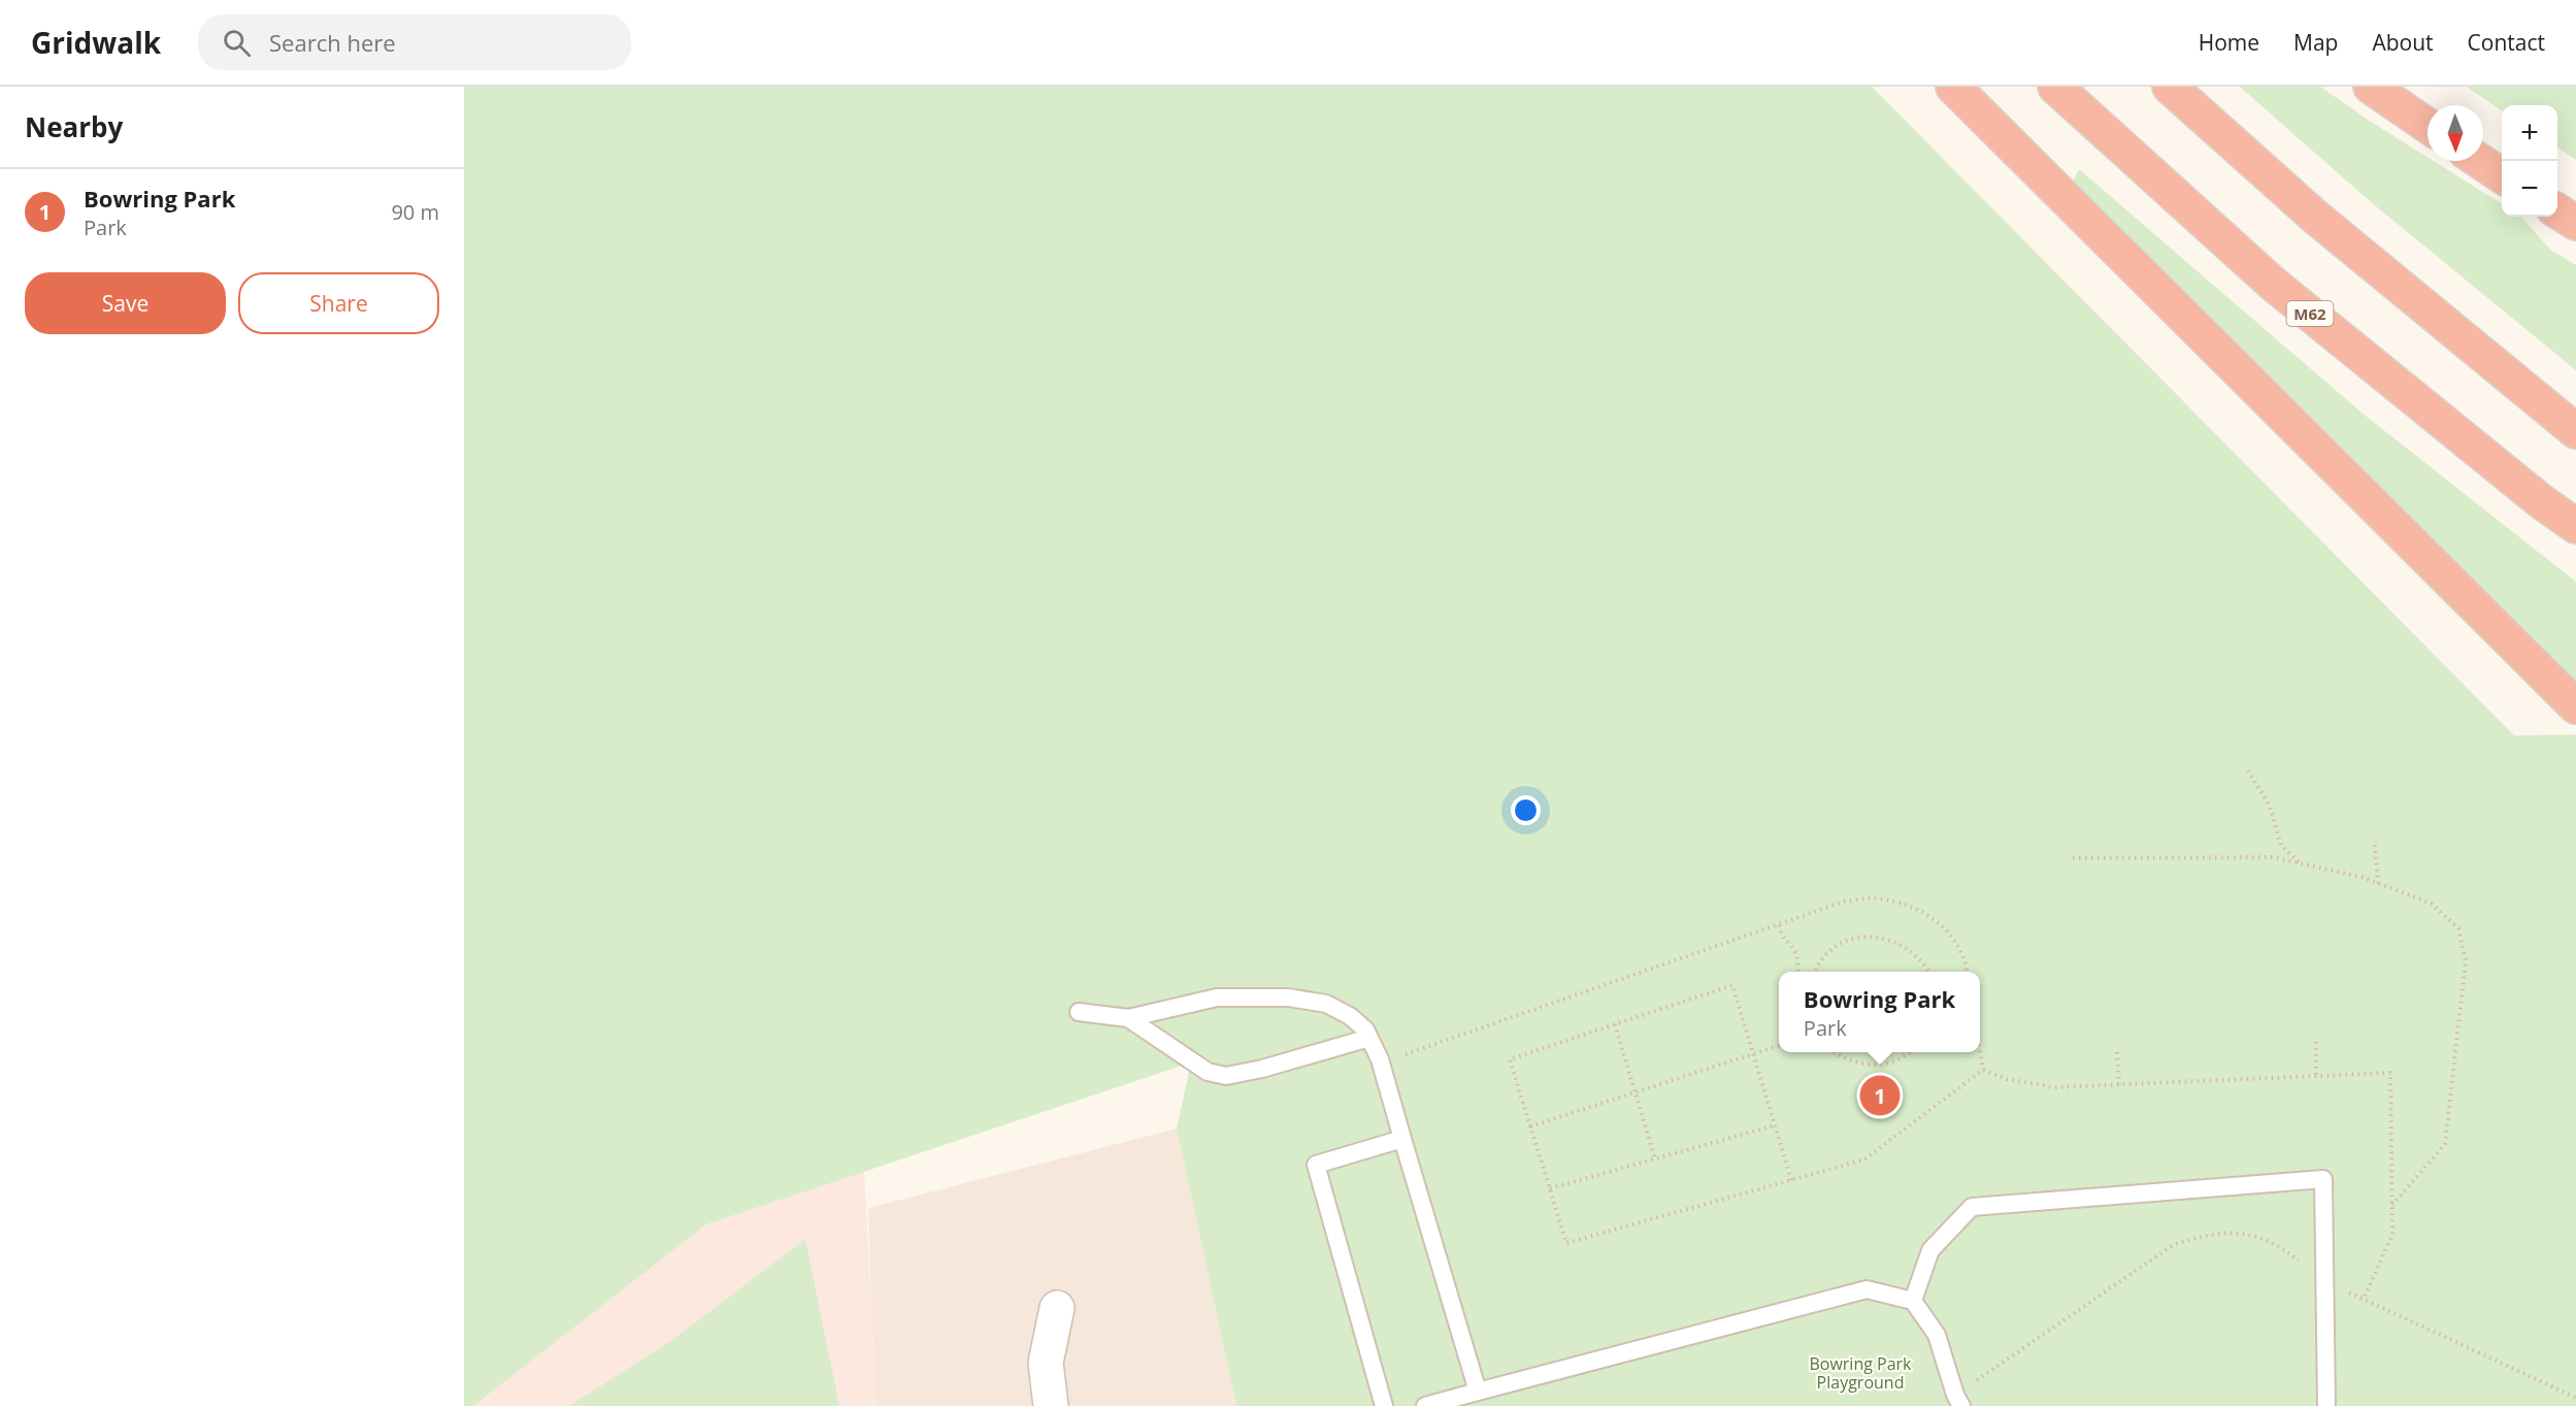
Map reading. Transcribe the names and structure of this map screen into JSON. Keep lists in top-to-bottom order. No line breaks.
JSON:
{"streets":{"highway":["M62"]},"parks":["Bowring Park Playground"],"north":"bottom","page":{"header":"Gridwalk","search":"Search here","nav":["Home","Map","About","Contact"],"heading":"Nearby","map_buttons":["+","−"],"list":[{"mark":"1","name":"Bowring Park","note":"Park","value":"90 m"}],"buttons":["Save","Share"],"popup":["Bowring Park","Park"],"pins":"1"}}
